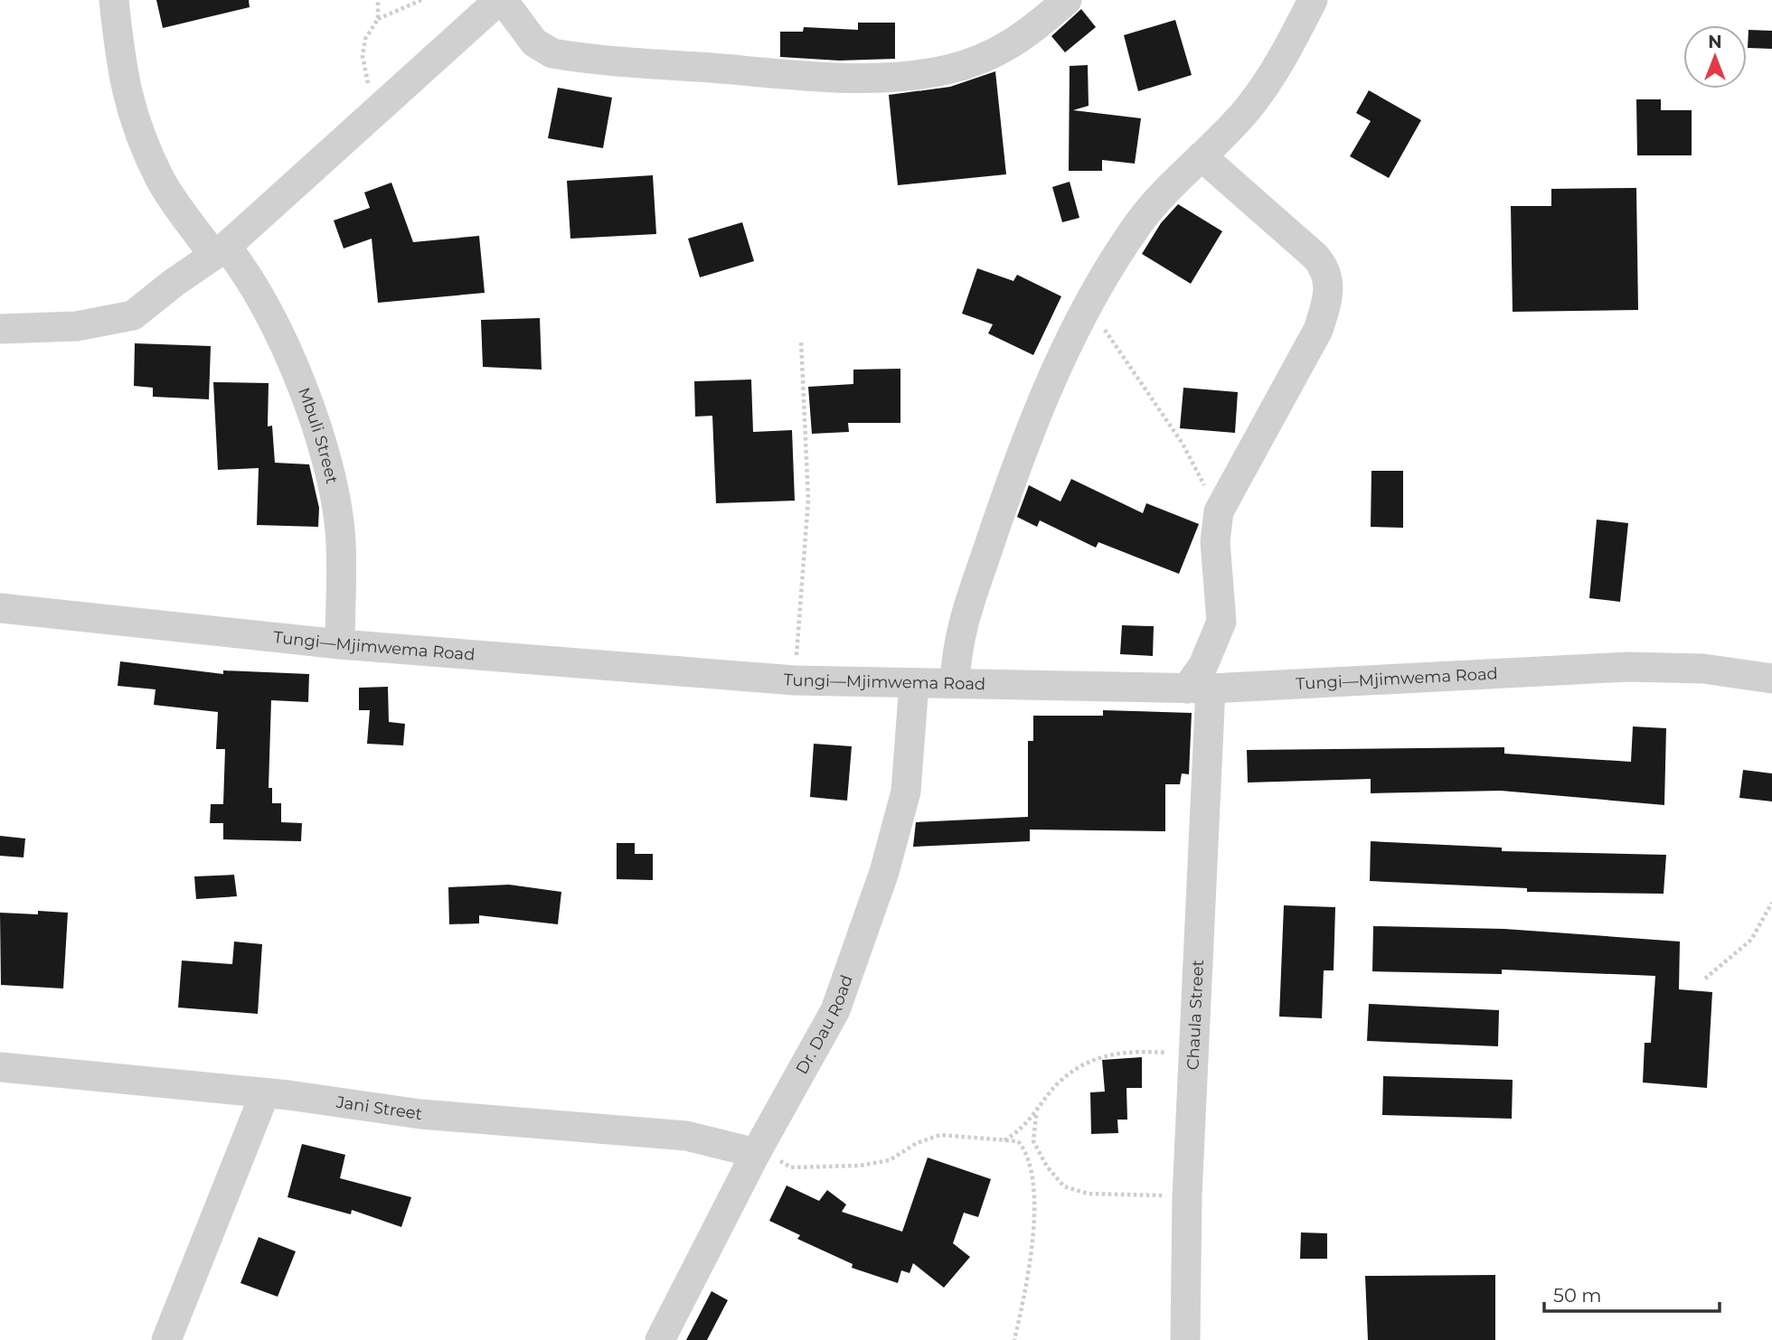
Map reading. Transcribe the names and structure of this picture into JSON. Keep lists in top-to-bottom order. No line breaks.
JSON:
{"streets":{"street":["Mbuli Street","Tungi—Mjimwema Road","Chaula Street","Dr. Dau Road","Jani Street"]},"crossings":[["Mbuli Street","Tungi—Mjimwema Road"],["Tungi—Mjimwema Road","Chaula Street"],["Tungi—Mjimwema Road","Dr. Dau Road"],["Dr. Dau Road","Jani Street"]],"scale_bar":"50 m","north":"top"}
